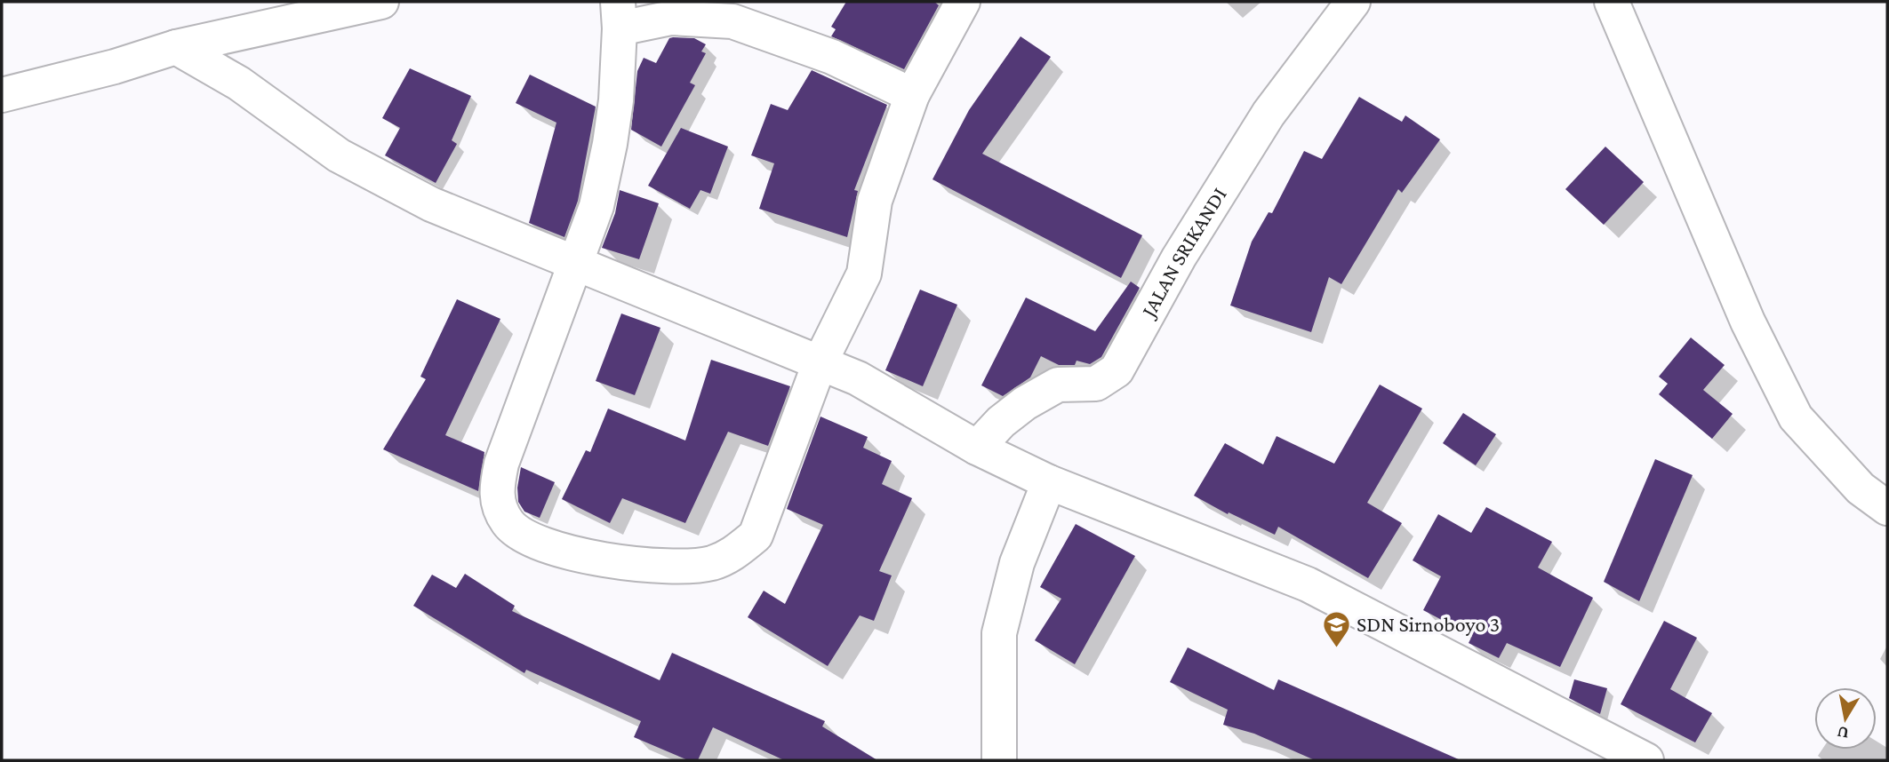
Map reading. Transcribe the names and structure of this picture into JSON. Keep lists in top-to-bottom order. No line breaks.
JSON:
{"streets":{"street":["JALAN SRIKANDI"]},"places":{"school or university":["SDN Sirnoboyo 3"]},"north":"bottom"}
